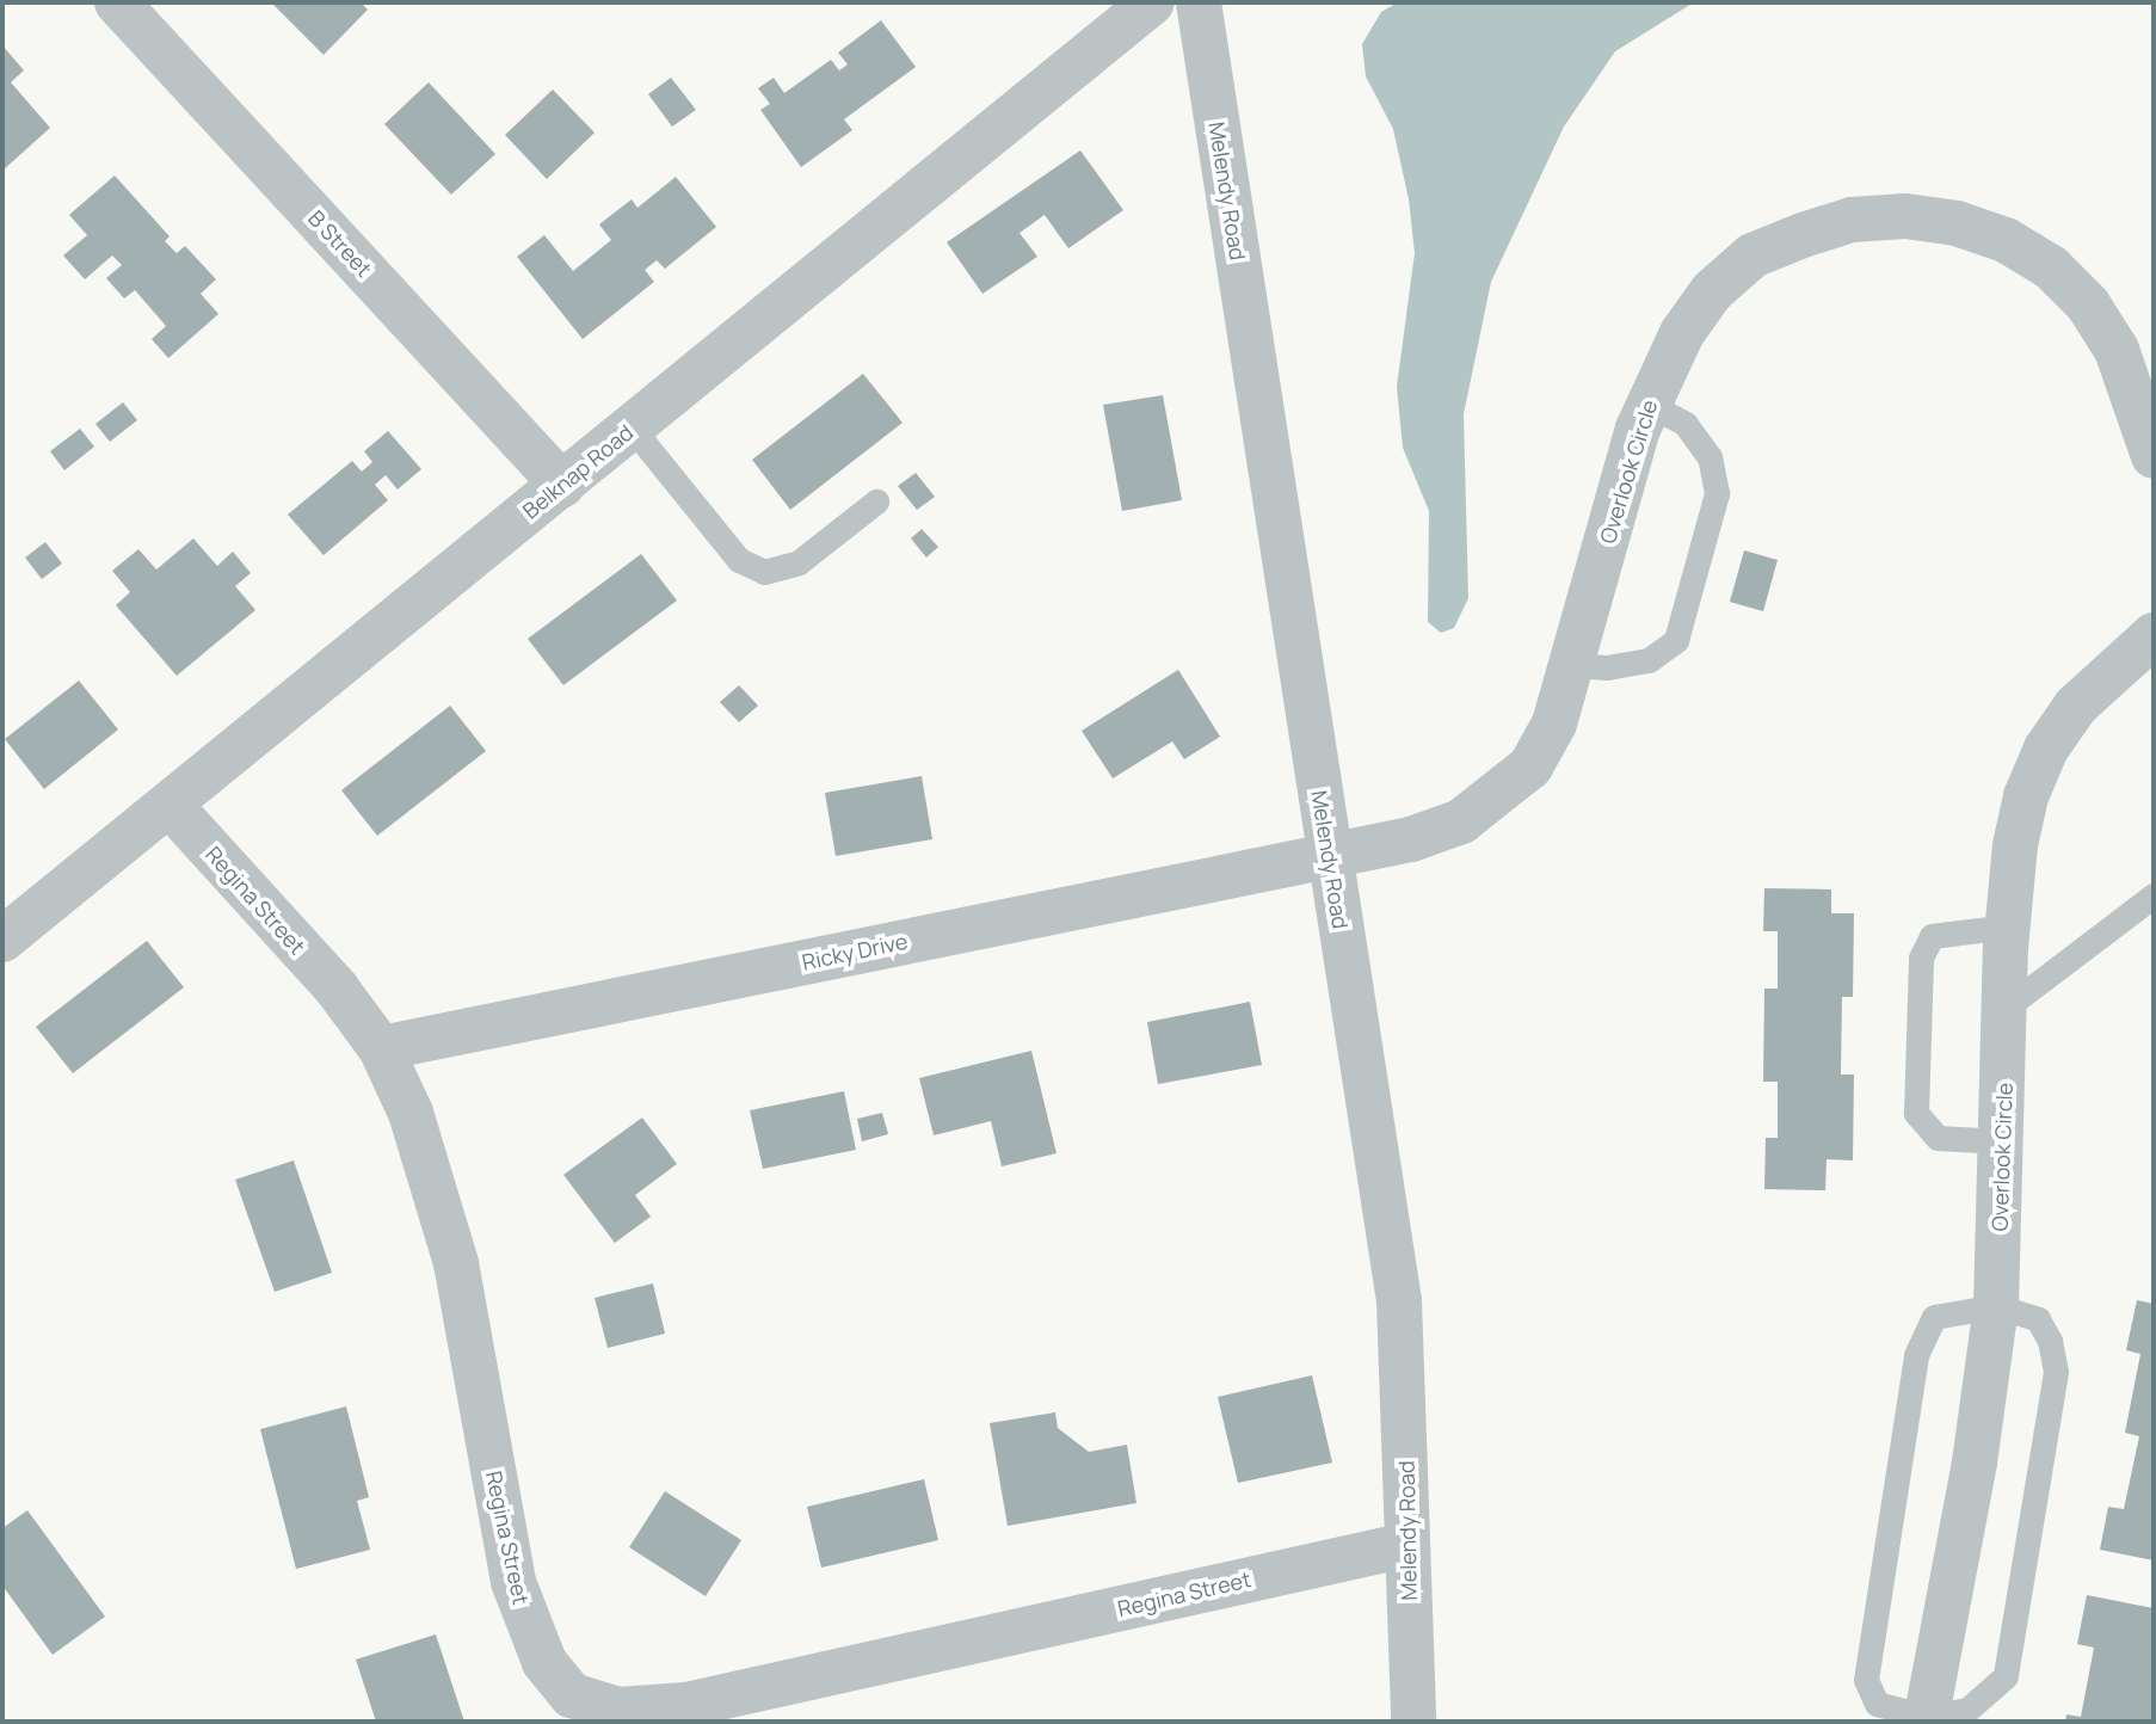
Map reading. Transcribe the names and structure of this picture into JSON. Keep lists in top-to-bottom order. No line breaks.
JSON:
{"streets":{"street":["Melendy Road","B Street","Belknap Road","Overlook Circle","Regina Street","Ricky Drive"]},"crossings":[["Melendy Road","Overlook Circle"],["Melendy Road","Regina Street"],["Melendy Road","Ricky Drive"],["B Street","Belknap Road"],["Belknap Road","Regina Street"],["Overlook Circle","Ricky Drive"],["Regina Street","Ricky Drive"]]}
